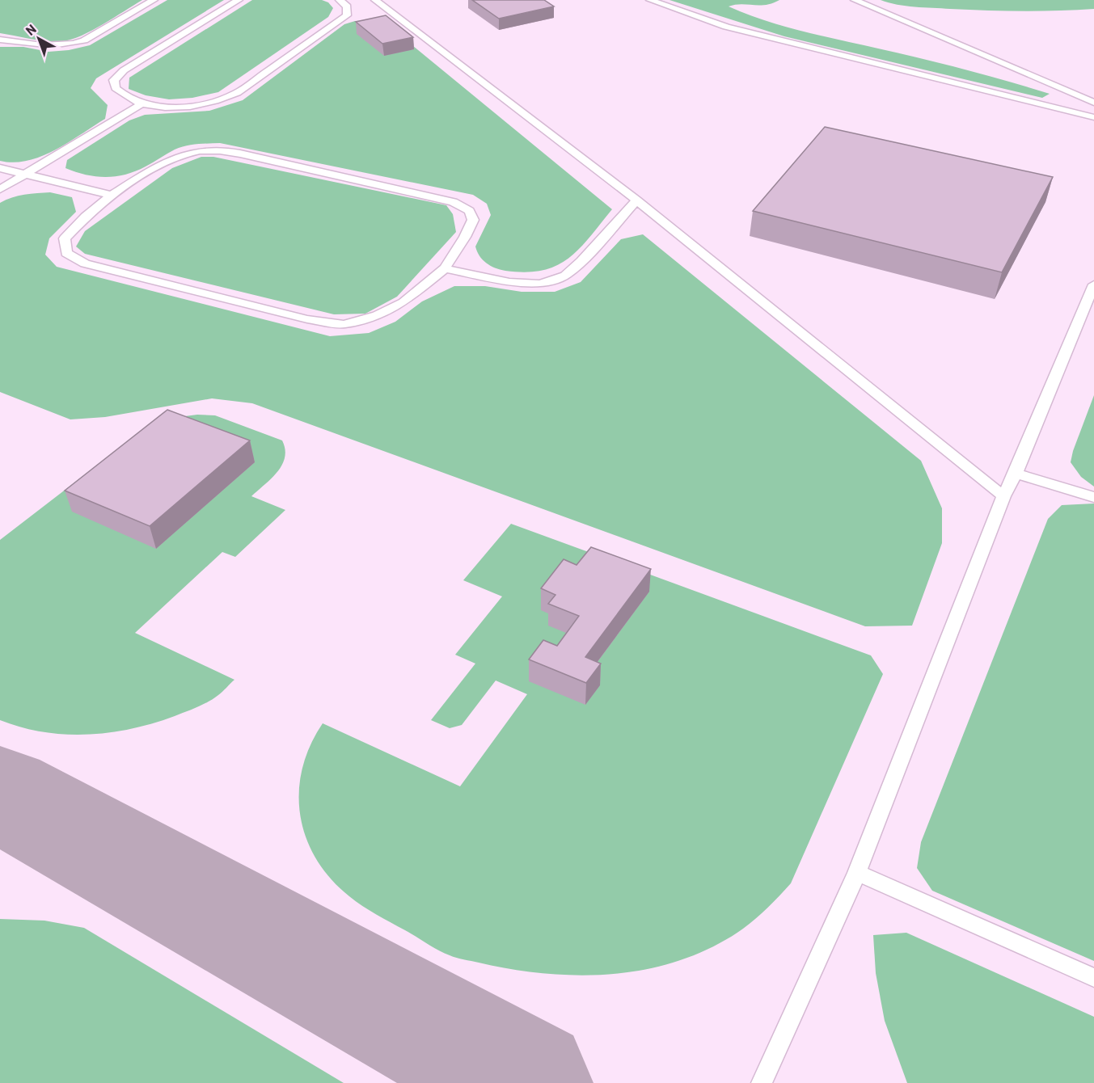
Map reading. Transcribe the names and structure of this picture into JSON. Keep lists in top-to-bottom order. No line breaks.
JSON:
{"north":"top left"}
